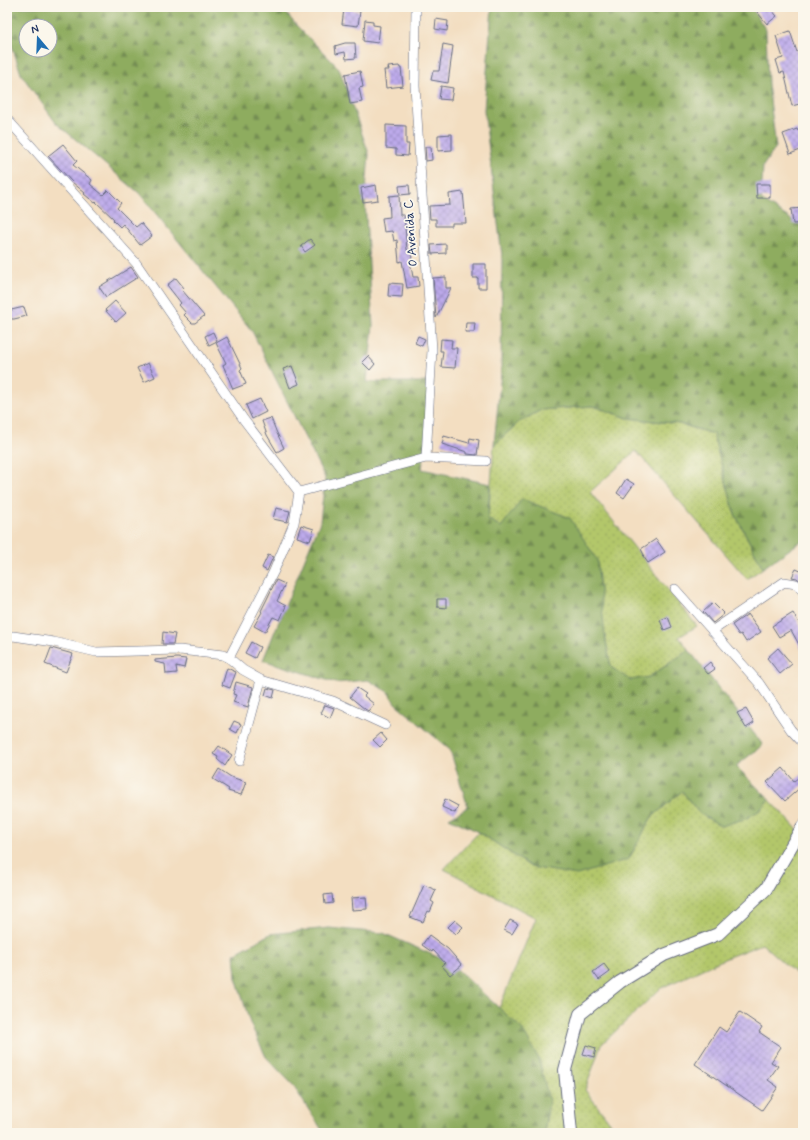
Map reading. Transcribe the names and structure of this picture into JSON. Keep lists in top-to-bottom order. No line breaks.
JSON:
{"streets":{"street":["0 Avenida C"]},"north":"top"}
